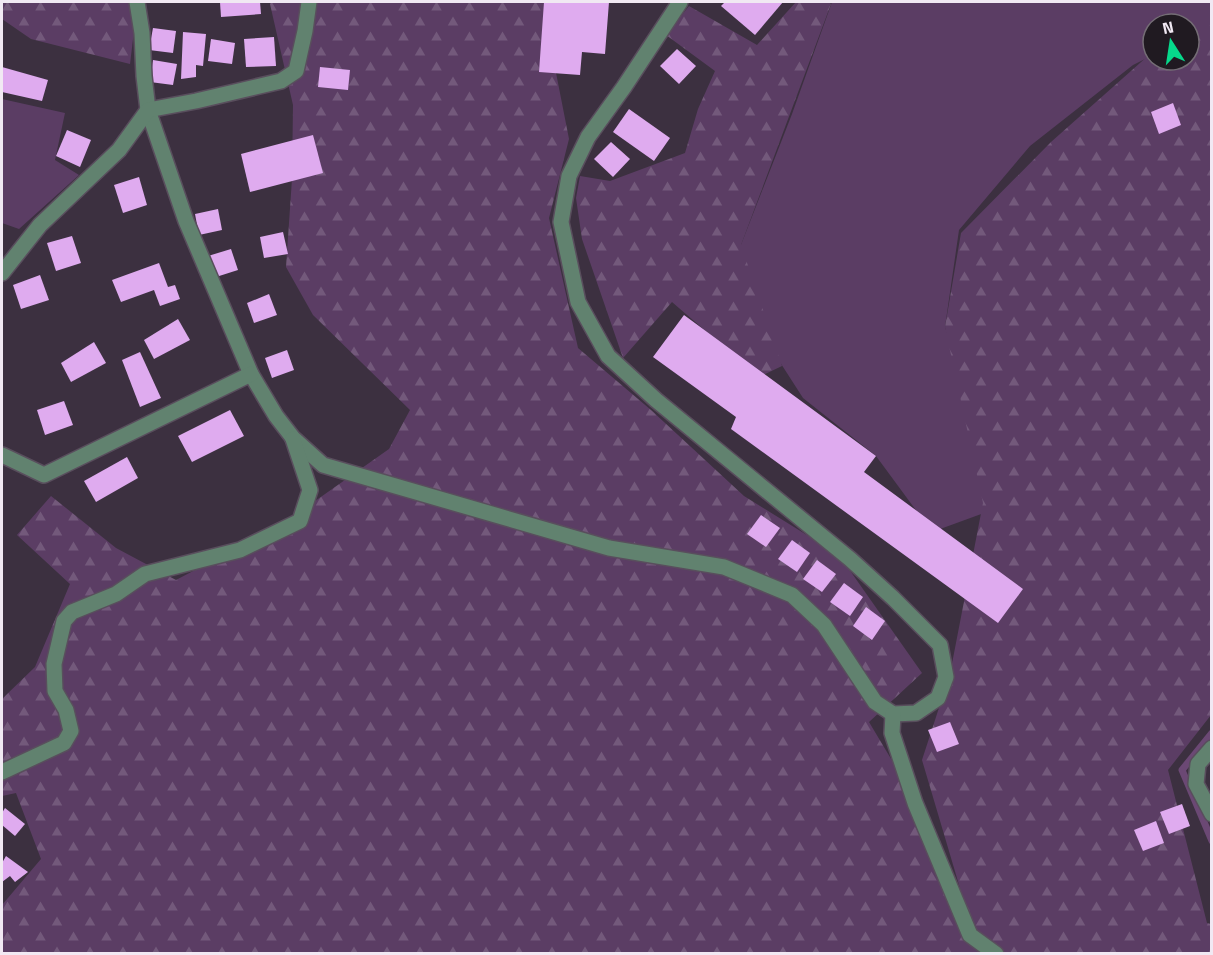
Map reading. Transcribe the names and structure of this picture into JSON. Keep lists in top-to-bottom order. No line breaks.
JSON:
{"north":"top"}
